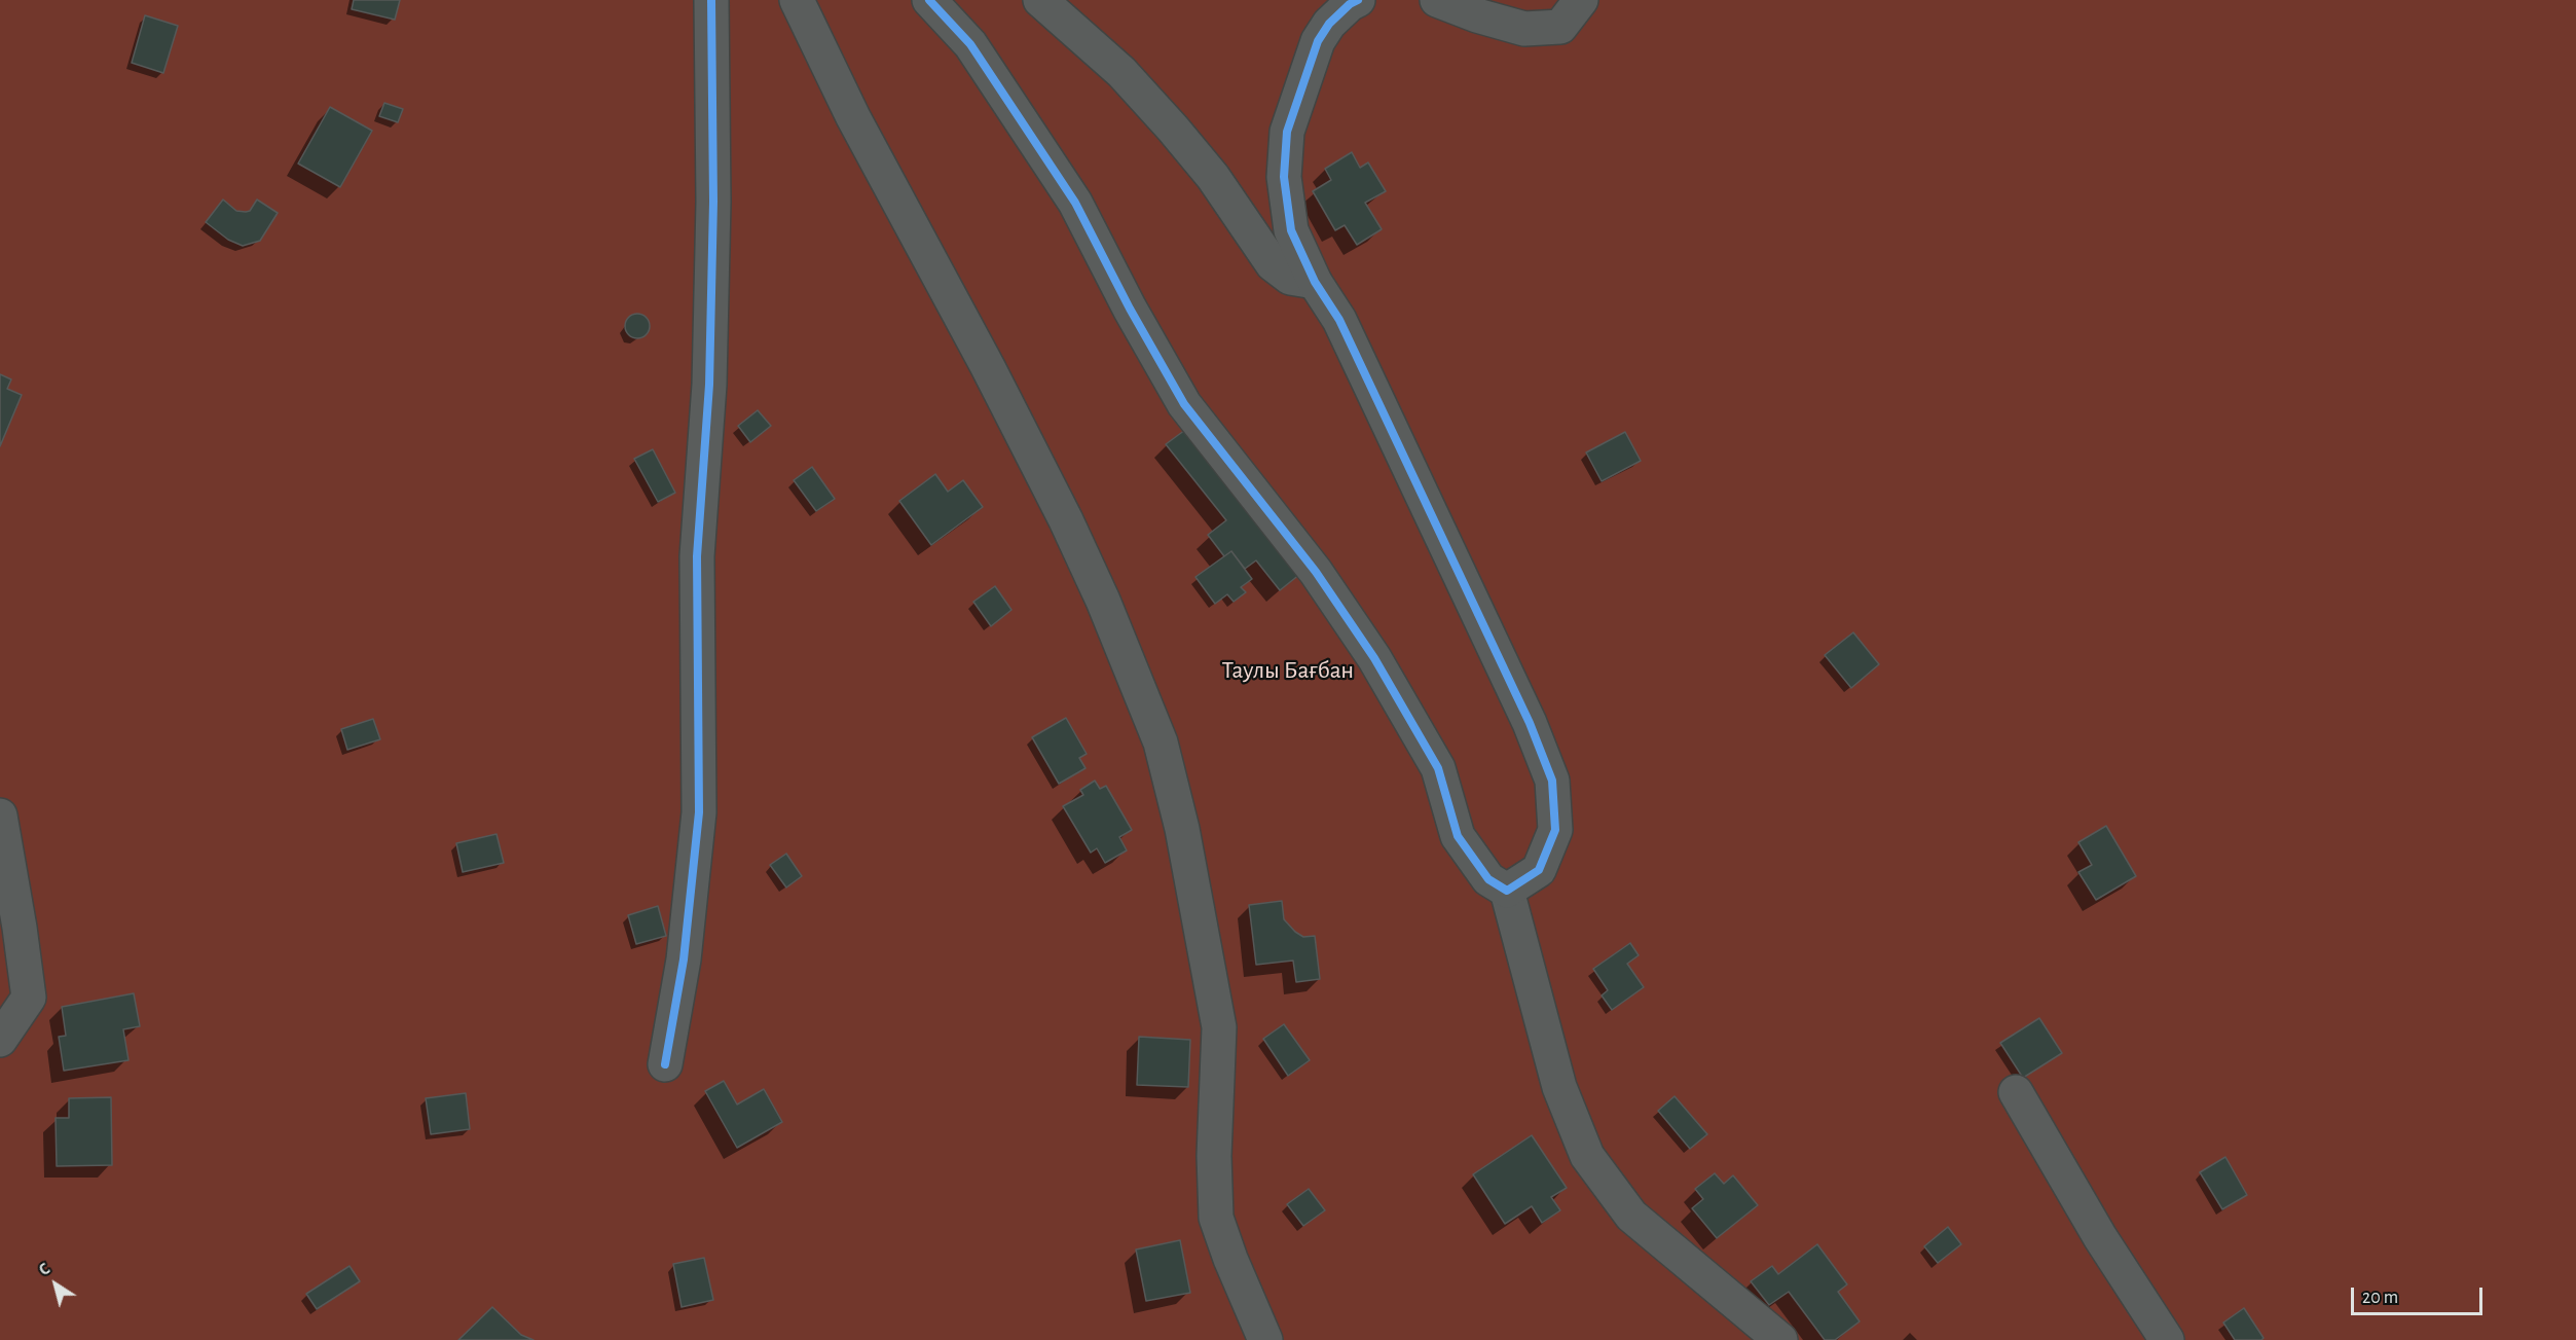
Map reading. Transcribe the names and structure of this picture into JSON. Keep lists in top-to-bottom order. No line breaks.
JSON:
{"parks":["Таулы Бағбан"],"scale_bar":"20 m","north":"top left"}
